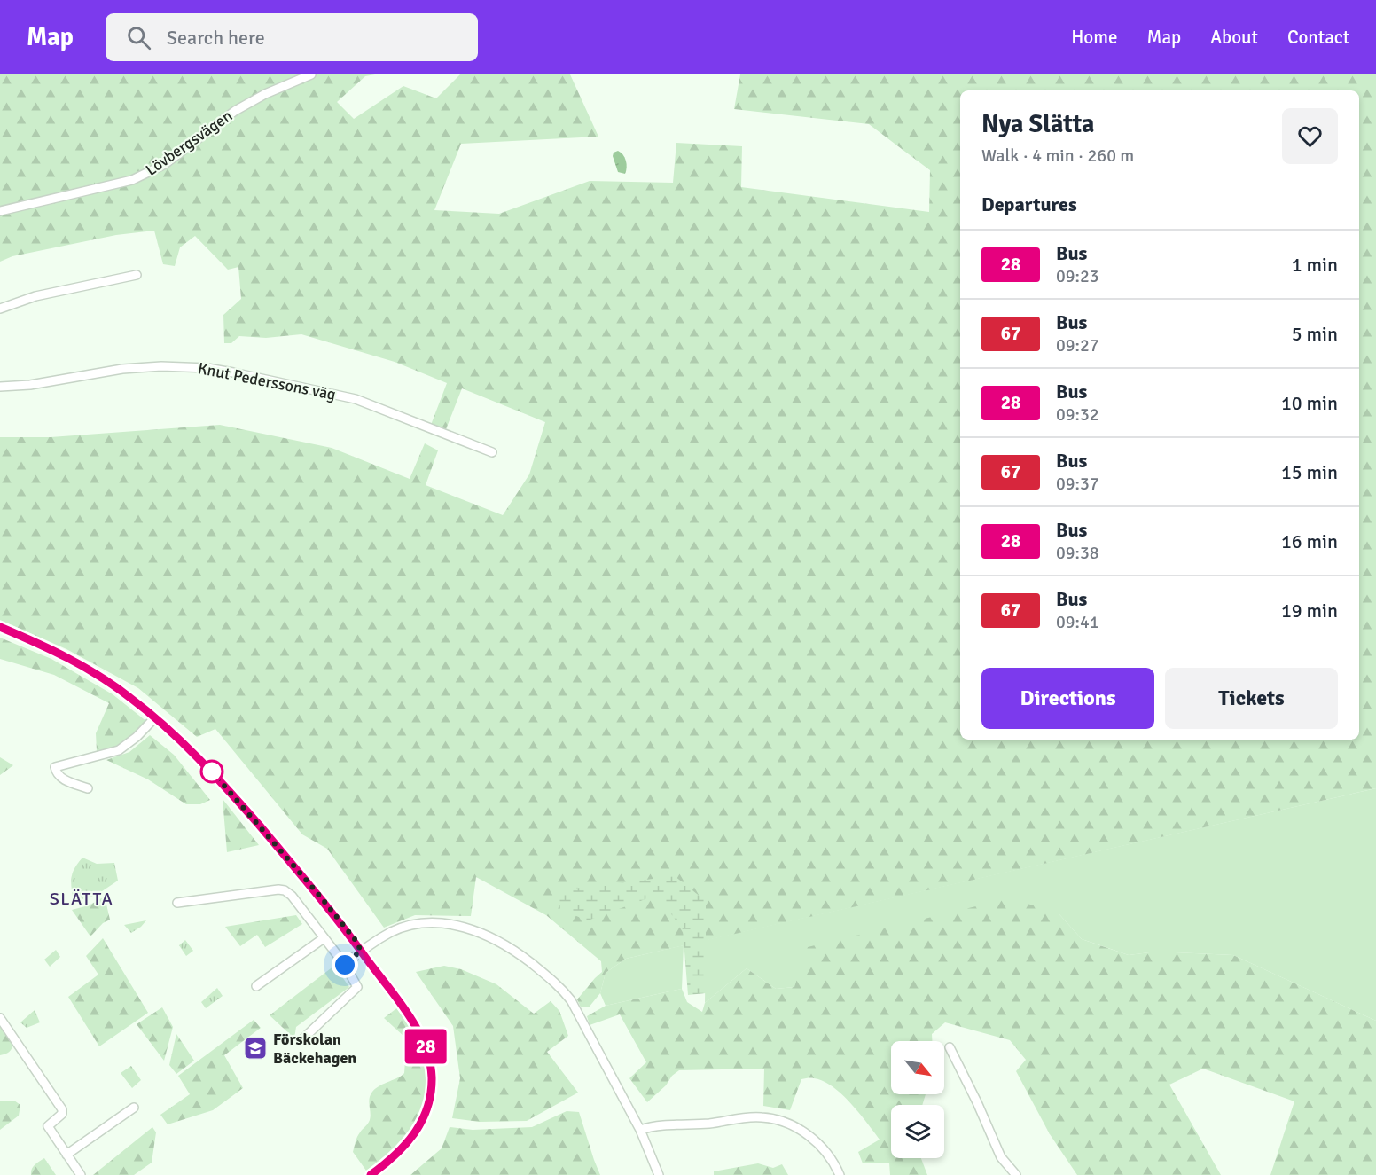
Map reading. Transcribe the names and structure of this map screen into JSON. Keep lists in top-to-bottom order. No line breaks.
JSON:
{"streets":{"street":["Lövbergsvägen","Knut Pederssons väg"]},"districts":["SLÄTTA"],"places":{"school or university":["Förskolan Bäckehagen"]},"lines":["bus line 28"],"north":"bottom right","page":{"header":"Map","search":"Search here","nav":["Home","Map","About","Contact"],"on_map":"28","heading":[["Nya Slätta","Walk · 4 min · 260 m"],"Departures"],"list":[{"mark":"28","name":"Bus","note":"09:23","value":"1 min"},{"mark":"67","name":"Bus","note":"09:27","value":"5 min"},{"mark":"28","name":"Bus","note":"09:32","value":"10 min"},{"mark":"67","name":"Bus","note":"09:37","value":"15 min"},{"mark":"28","name":"Bus","note":"09:38","value":"16 min"},{"mark":"67","name":"Bus","note":"09:41","value":"19 min"}],"buttons":["Directions","Tickets"]}}
